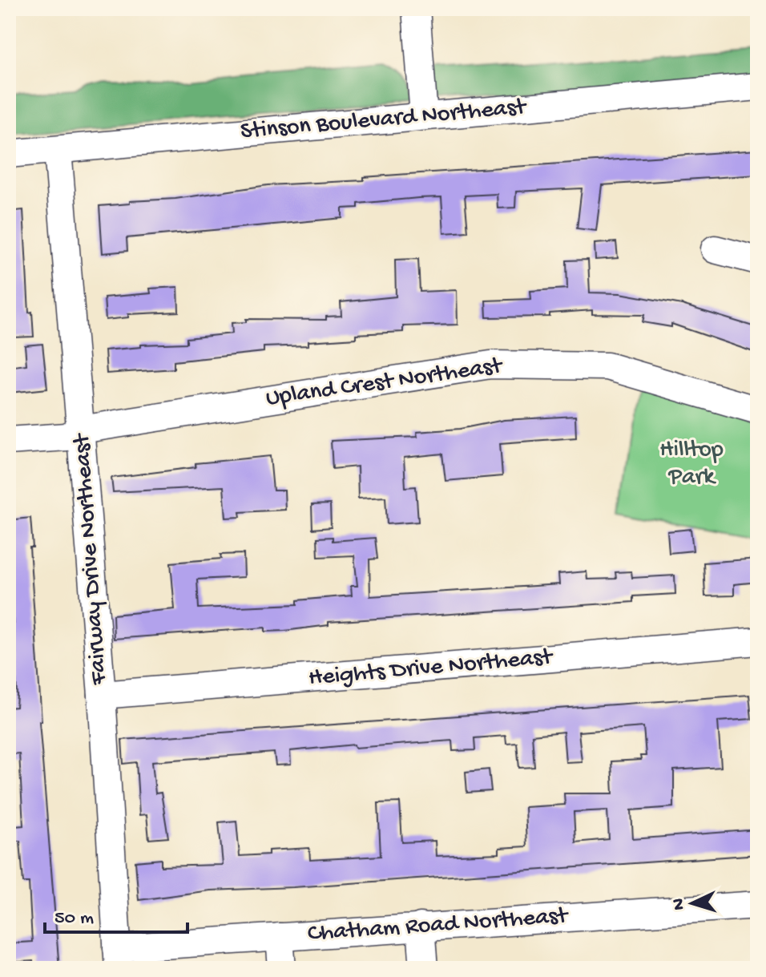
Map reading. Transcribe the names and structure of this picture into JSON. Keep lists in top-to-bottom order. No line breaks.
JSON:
{"streets":{"street":["Stinson Boulevard Northeast","Upland Crest Northeast","Fairway Drive Northeast","Heights Drive Northeast","Chatham Road Northeast"]},"crossings":[["Stinson Boulevard Northeast","Fairway Drive Northeast"],["Upland Crest Northeast","Fairway Drive Northeast"],["Fairway Drive Northeast","Heights Drive Northeast"],["Fairway Drive Northeast","Chatham Road Northeast"]],"parks":["Hilltop Park"],"scale_bar":"50 m","north":"left"}
